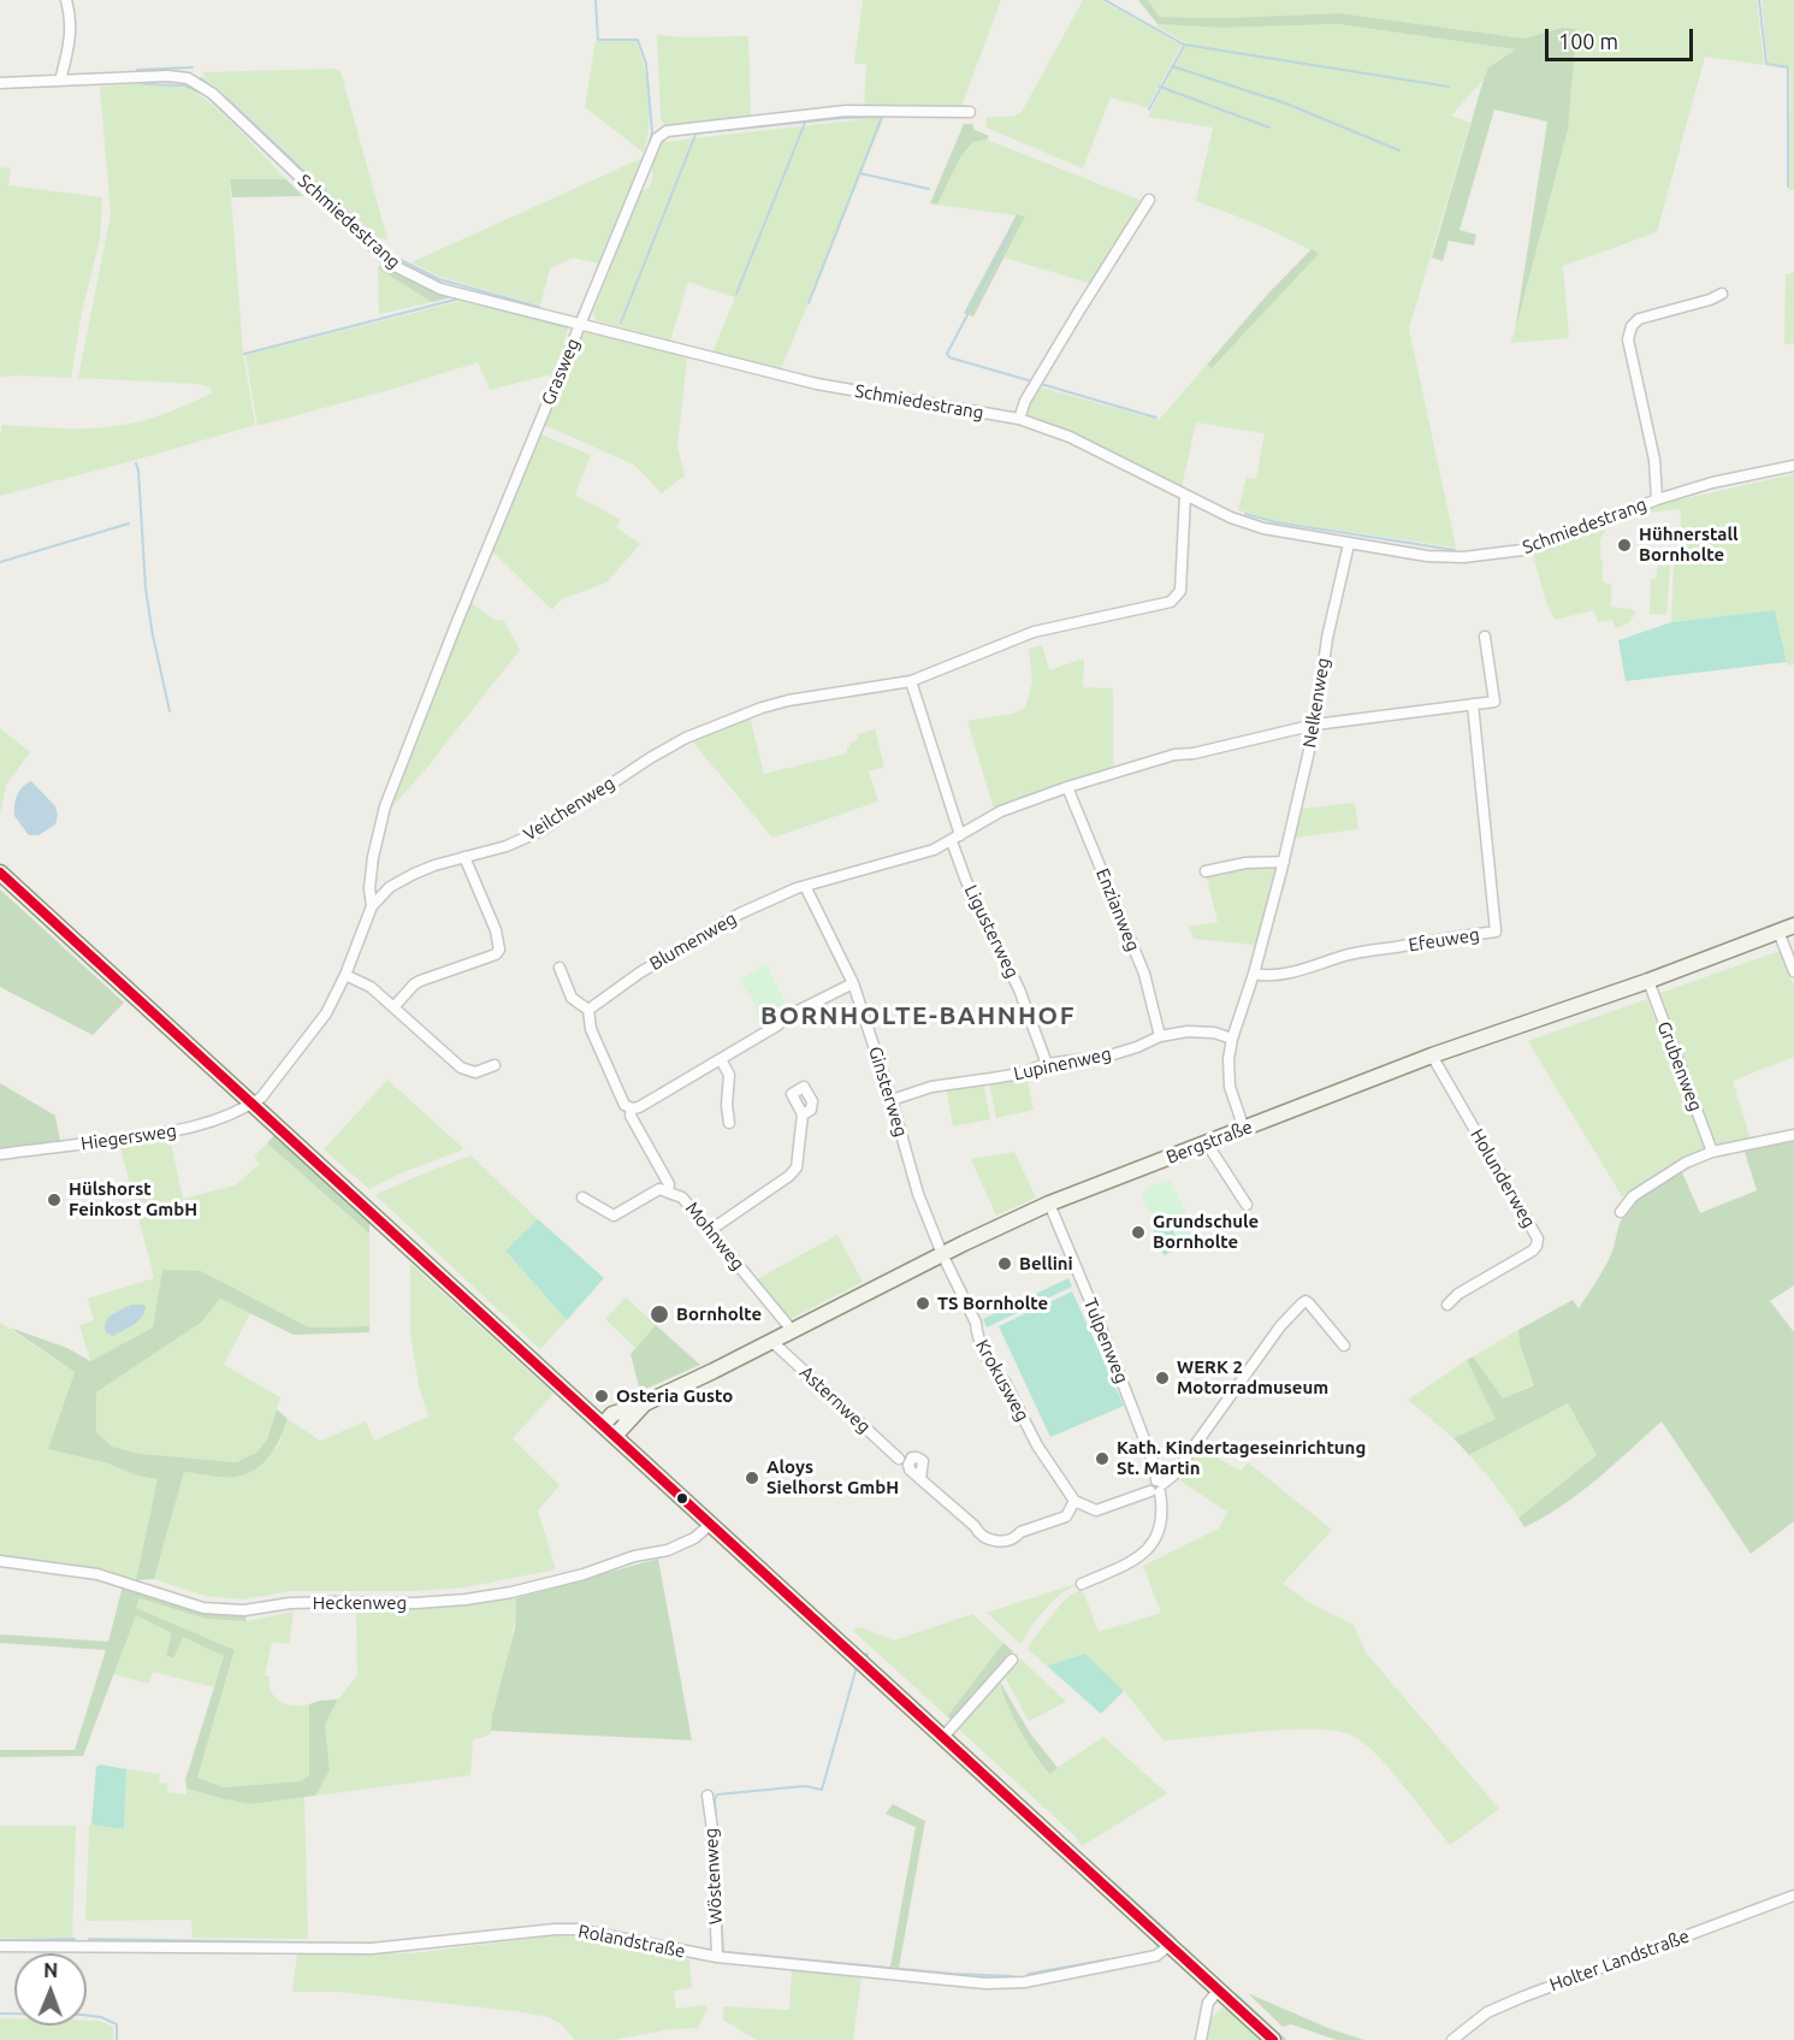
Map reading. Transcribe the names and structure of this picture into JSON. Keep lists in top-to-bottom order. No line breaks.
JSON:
{"streets":{"main road":["Bergstraße"],"street":["Schmiedestrang","Grasweg","Nelkenweg","Veilchenweg","Enzianweg","Ligusterweg","Efeuweg","Blumenweg","Lupinenweg","Grubenweg","Ginsterweg","Hiegersweg","Holunderweg","Mohnweg","Tulpenweg","Krokusweg","Asternweg","Heckenweg","Wöstenweg","Rolandstraße","Holter Landstraße"]},"crossings":[["Schmiedestrang","Grasweg"],["Schmiedestrang","Nelkenweg"],["Schmiedestrang","Veilchenweg"],["Grasweg","Veilchenweg"],["Nelkenweg","Efeuweg"],["Nelkenweg","Lupinenweg"],["Nelkenweg","Bergstraße"],["Veilchenweg","Hiegersweg"],["Enzianweg","Lupinenweg"],["Ligusterweg","Lupinenweg"],["Blumenweg","Ginsterweg"],["Lupinenweg","Ginsterweg"],["Grubenweg","Bergstraße"],["Ginsterweg","Bergstraße"],["Ginsterweg","Krokusweg"],["Bergstraße","Holunderweg"],["Bergstraße","Mohnweg"],["Bergstraße","Tulpenweg"],["Bergstraße","Krokusweg"],["Bergstraße","Asternweg"],["Wöstenweg","Rolandstraße"]],"districts":["BORNHOLTE-BAHNHOF"],"places":["Hühnerstall Bornholte","Hülshorst Feinkost GmbH","Grundschule Bornholte","Bellini","TS Bornholte","Bornholte","WERK 2 Motorradmuseum","Osteria Gusto","Kath. Kindertageseinrichtung St. Martin","Aloys Sielhorst GmbH"],"scale_bar":"100 m","north":"top"}
